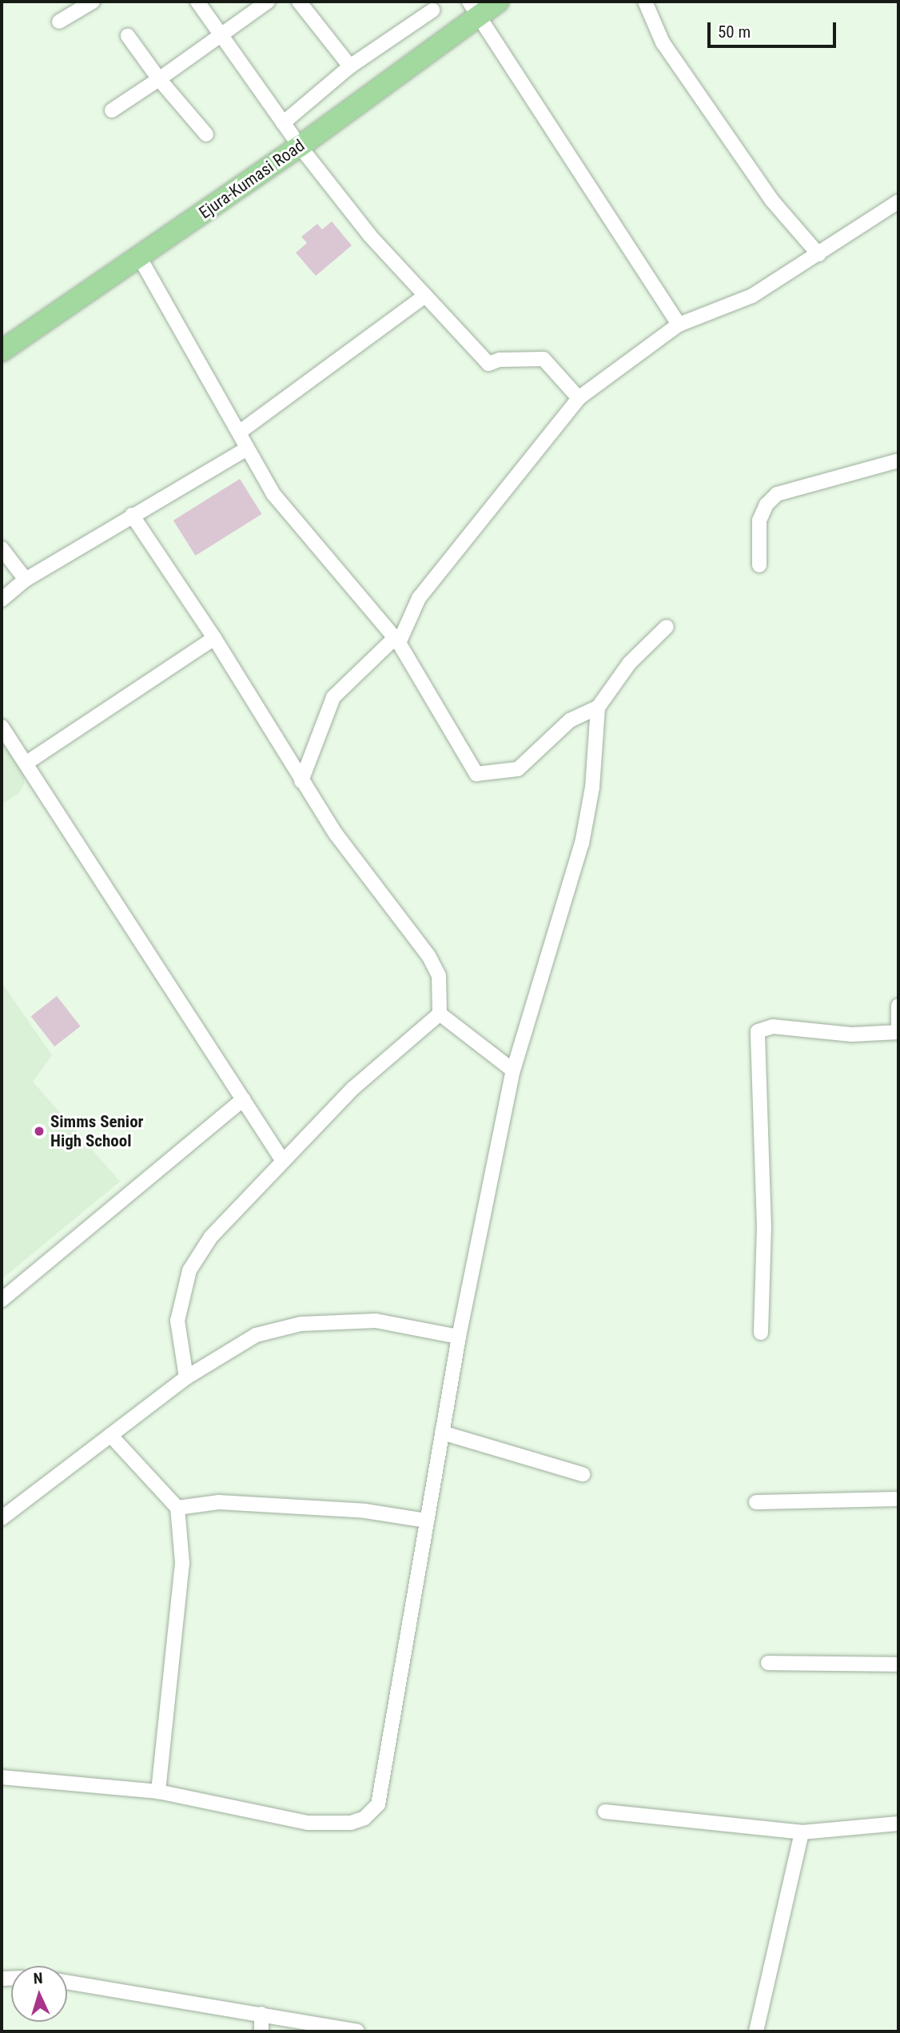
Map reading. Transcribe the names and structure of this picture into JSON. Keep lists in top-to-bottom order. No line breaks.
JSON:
{"streets":{"main road":["Ejura-Kumasi Road"]},"places":["Simms Senior High School"],"scale_bar":"50 m","north":"top"}
